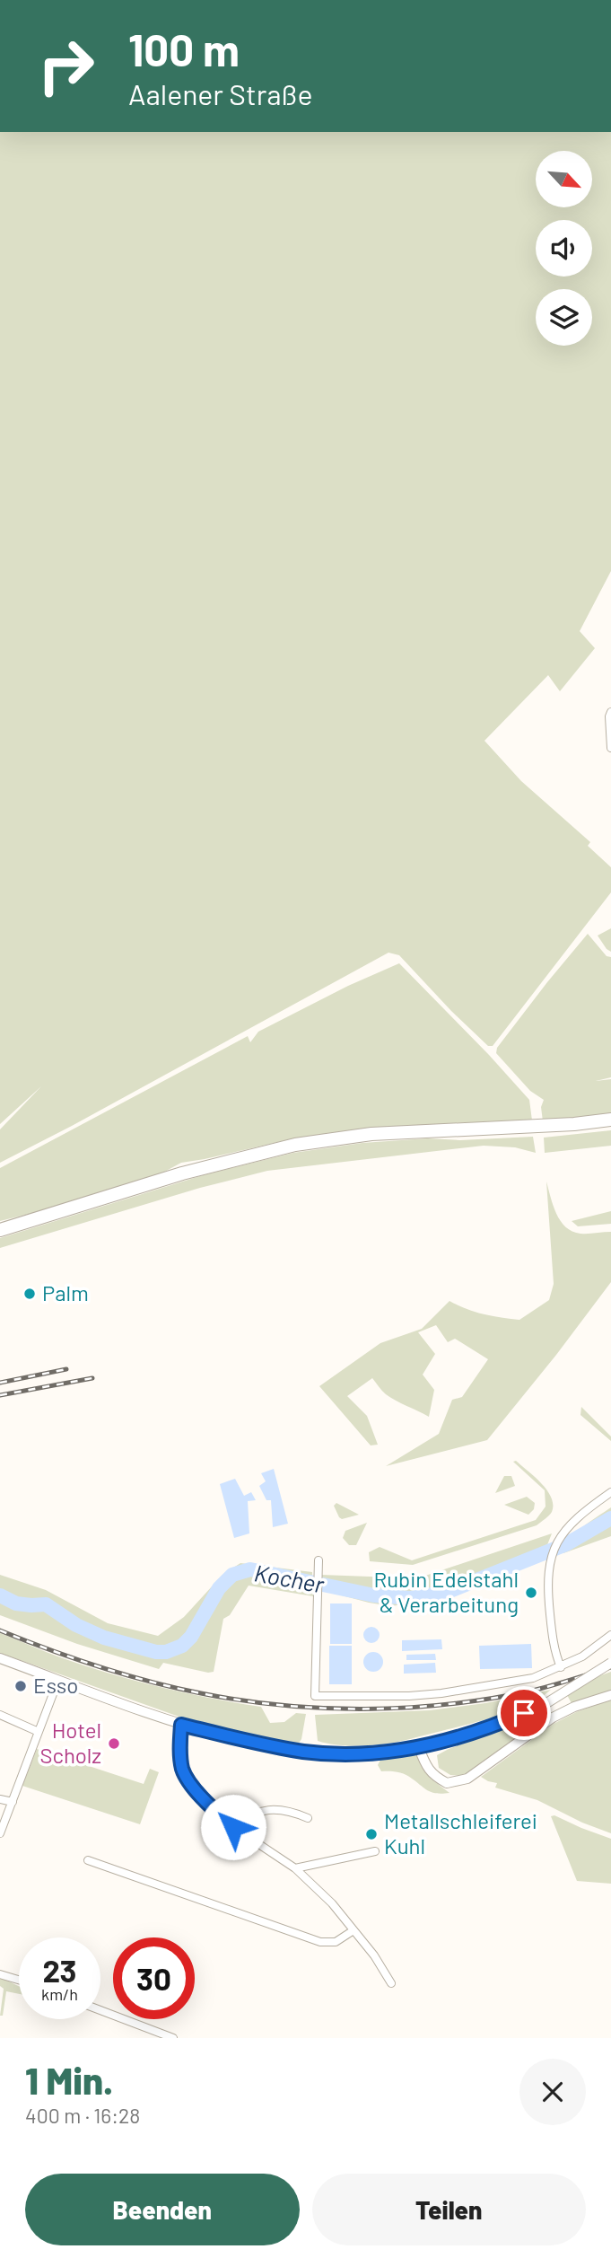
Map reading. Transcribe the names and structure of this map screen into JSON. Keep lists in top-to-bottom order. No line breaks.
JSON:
{"water":["Kocher"],"places":["Palm","Rubin Edelstahl & Verarbeitung","Esso","Hotel Scholz","Metallschleiferei Kuhl"],"north":"bottom right","page":{"turn":["100 m","Aalener Straße"],"speed":"23 km/h","limit":"30","heading":["1 Min.","400 m · 16:28"],"buttons":["Beenden","Teilen"]}}
